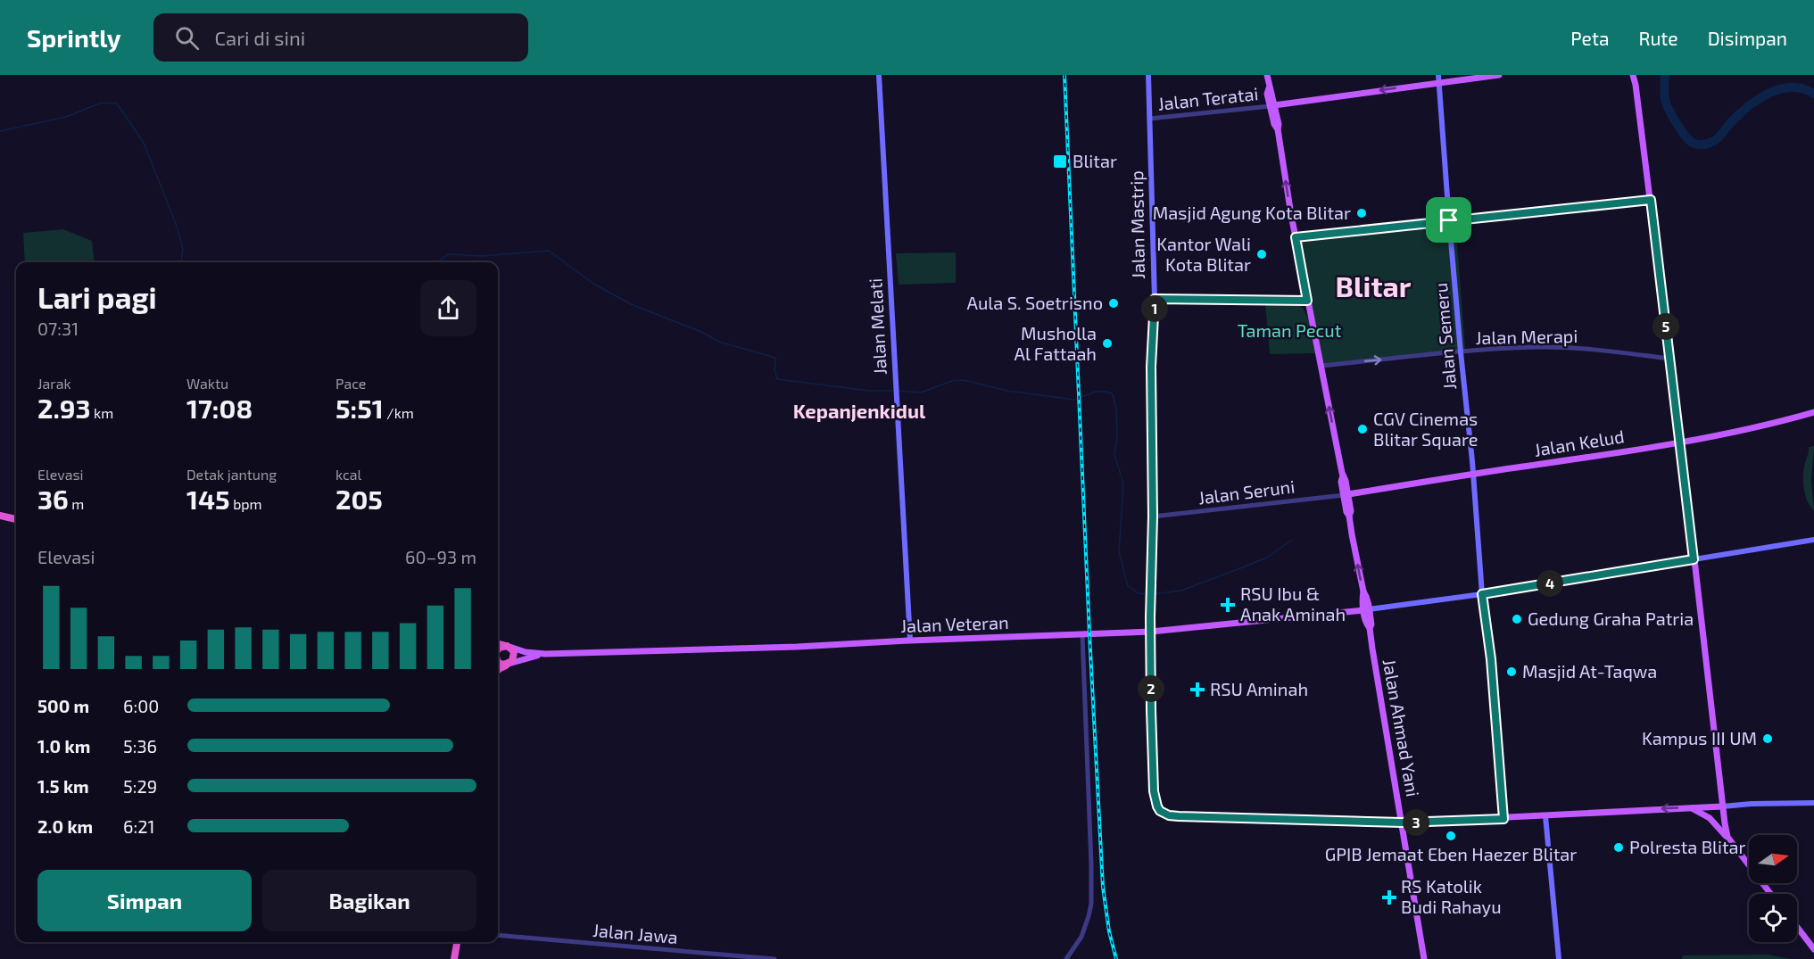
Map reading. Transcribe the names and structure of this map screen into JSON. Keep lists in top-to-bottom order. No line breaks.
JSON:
{"streets":{"main road":["Jalan Mastrip","Jalan Melati","Jalan Semeru","Jalan Kelud","Jalan Veteran","Jalan Ahmad Yani"],"street":["Jalan Teratai","Jalan Merapi","Jalan Seruni","Jalan Jawa"]},"crossings":[["Jalan Teratai","Jalan Mastrip"],["Jalan Teratai","Jalan Ahmad Yani"],["Jalan Mastrip","Jalan Seruni"],["Jalan Mastrip","Jalan Veteran"],["Jalan Mastrip","Jalan Ahmad Yani"],["Jalan Melati","Jalan Veteran"],["Jalan Semeru","Jalan Merapi"],["Jalan Semeru","Jalan Kelud"],["Jalan Merapi","Jalan Ahmad Yani"],["Jalan Kelud","Jalan Seruni"],["Jalan Kelud","Jalan Ahmad Yani"],["Jalan Seruni","Jalan Ahmad Yani"],["Jalan Veteran","Jalan Ahmad Yani"]],"one_way":["Jalan Merapi","Jalan Ahmad Yani"],"districts":["Blitar","Kepanjenkidul"],"parks":["Taman Pecut"],"places":{"transit":["Blitar"],"other":["Masjid Agung Kota Blitar","Kantor Wali Kota Blitar","Aula S. Soetrisno","Musholla Al Fattaah","CGV Cinemas Blitar Square","Gedung Graha Patria","Masjid At-Taqwa","Kampus III UM","GPIB Jemaat Eben Haezer Blitar","Polresta Blitar"],"health":["RSU Ibu & Anak Aminah","RSU Aminah","RS Katolik Budi Rahayu"]},"north":"right","page":{"header":"Sprintly","search":"Cari di sini","nav":["Peta","Rute","Disimpan"],"heading":["Lari pagi","07:31"],"pins":["1","5","4","2","3"],"stats":[["Jarak","2.93 km"],["Waktu","17:08"],["Pace","5:51 /km"],["Elevasi","36 m"],["Detak jantung","145 bpm"],["kcal","205"]],"chart":["Elevasi","60–93 m"],"list":[{"name":"500 m","note":"6:00"},{"name":"1.0 km","note":"5:36"},{"name":"1.5 km","note":"5:29"},{"name":"2.0 km","note":"6:21"}],"buttons":["Simpan","Bagikan"]}}
